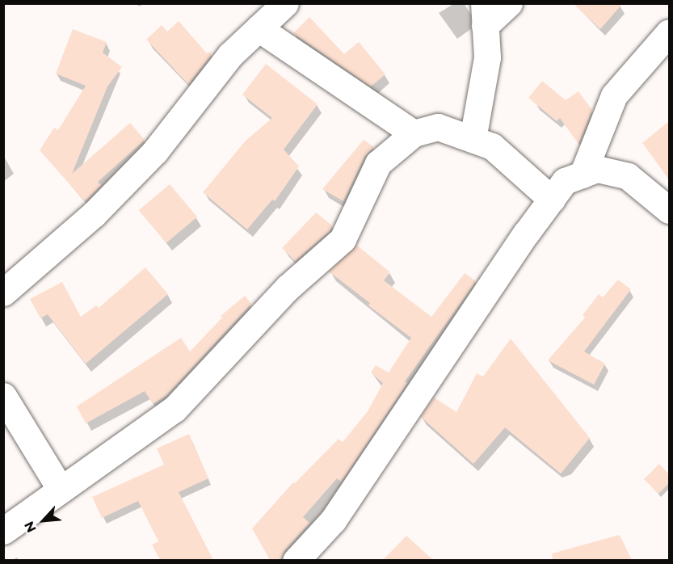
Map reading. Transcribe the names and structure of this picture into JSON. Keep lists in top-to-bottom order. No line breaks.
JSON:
{"north":"bottom left"}
